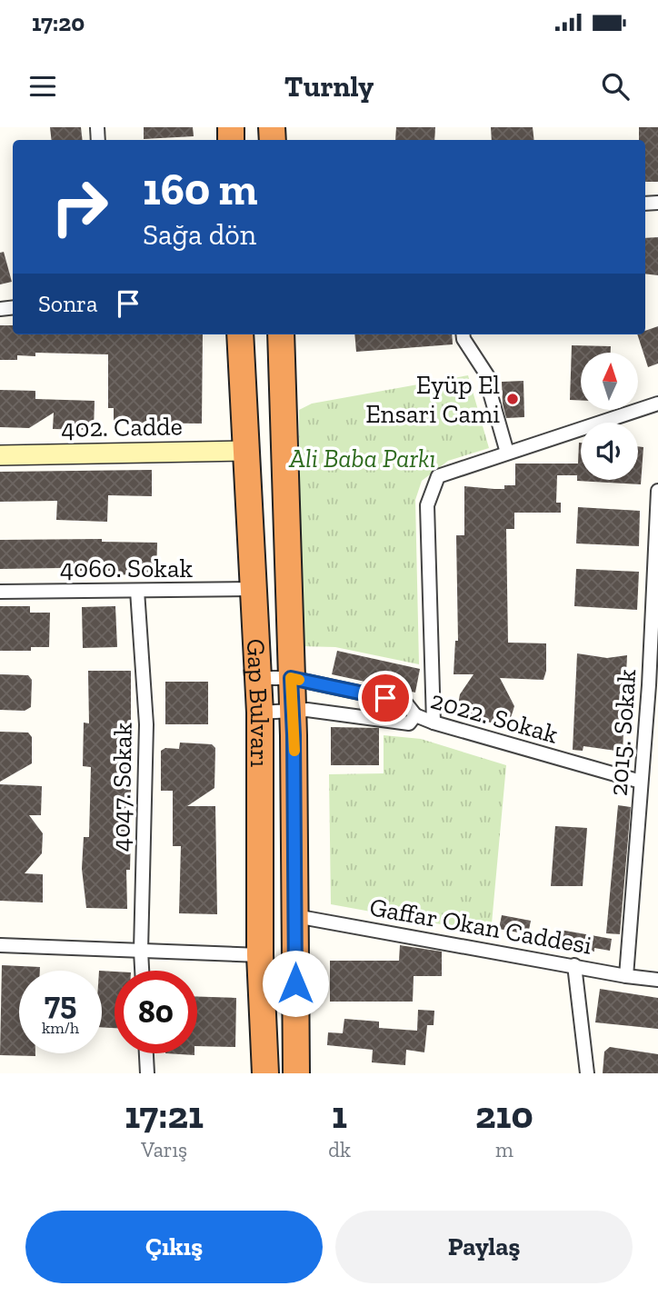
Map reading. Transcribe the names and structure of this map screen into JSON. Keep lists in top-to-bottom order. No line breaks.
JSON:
{"streets":{"highway":["Gap Bulvarı"],"street":["402. Cadde","4060. Sokak","2022. Sokak","2015. Sokak","4047. Sokak","Gaffar Okan Caddesi"]},"crossings":[["402. Cadde","Gap Bulvarı"],["4060. Sokak","Gap Bulvarı"],["4060. Sokak","4047. Sokak"],["Gap Bulvarı","2022. Sokak"],["Gap Bulvarı","Gaffar Okan Caddesi"],["2022. Sokak","2015. Sokak"],["2015. Sokak","Gaffar Okan Caddesi"]],"parks":["Ali Baba Parkı"],"places":["Eyüp El Ensari Cami"],"north":"top","page":{"status":"17:20","header":"Turnly","turn":["160 m","Sağa dön"],"then":"Sonra","speed":"75 km/h","limit":"80","eta":["17:21","Varış","1","dk","210","m"],"buttons":["Çıkış","Paylaş"]}}
